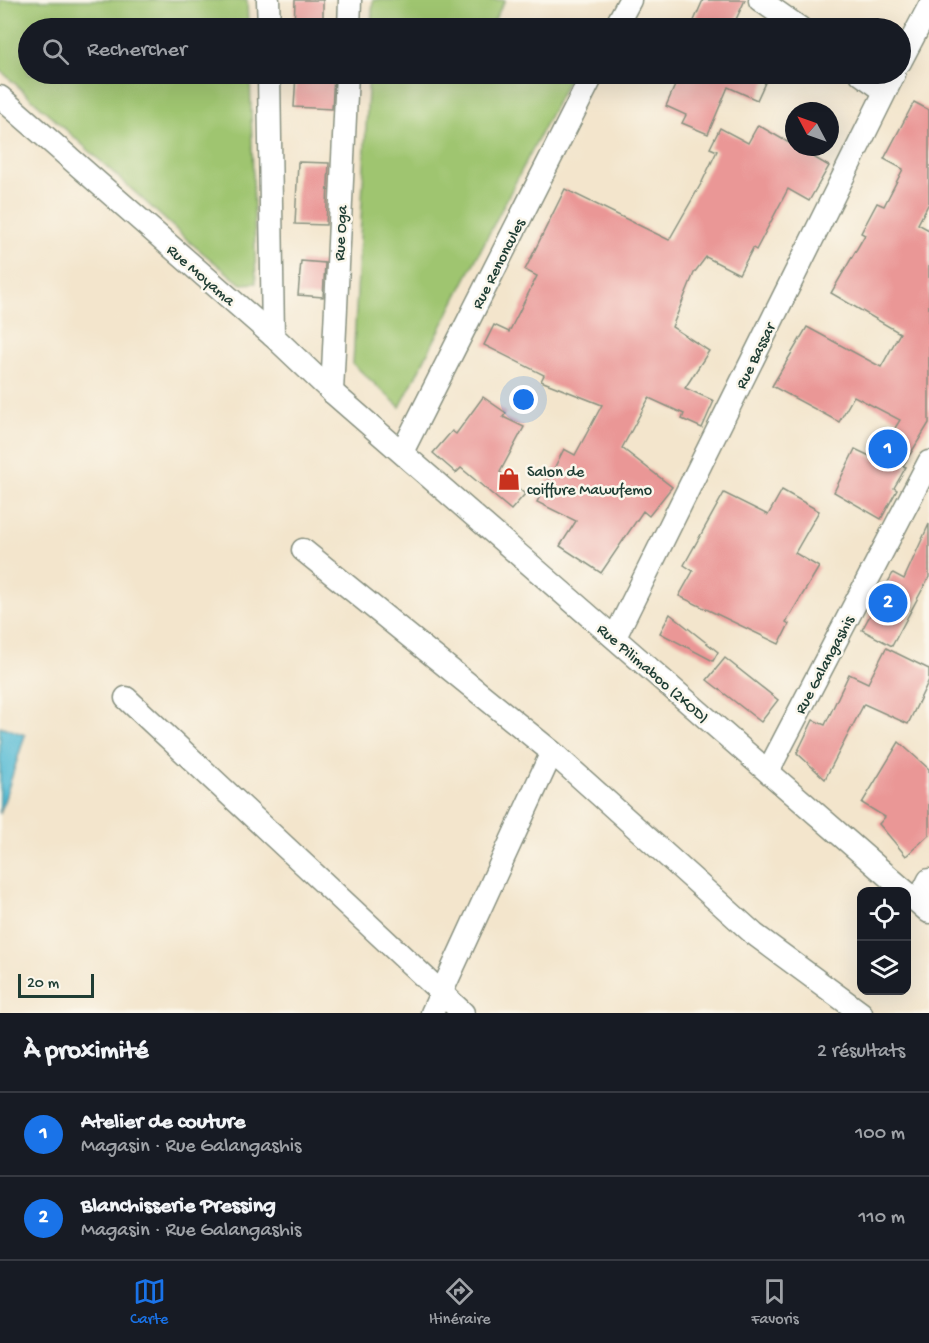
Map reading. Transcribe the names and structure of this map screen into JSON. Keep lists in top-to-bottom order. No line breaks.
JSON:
{"streets":{"street":["Rue Oga","Rue Renoncules","Rue Moyama","Rue Bassar","Rue Galangashis","Rue Pilimaboo (2KOD)"]},"crossings":[["Rue Oga","Rue Moyama"],["Rue Renoncules","Rue Moyama"],["Rue Renoncules","Rue Pilimaboo (2KOD)"],["Rue Moyama","Rue Pilimaboo (2KOD)"],["Rue Bassar","Rue Pilimaboo (2KOD)"],["Rue Galangashis","Rue Pilimaboo (2KOD)"]],"places":{"shop":["Salon de coiffure Mawufemo"]},"scale_bar":"20 m","north":"top left","page":{"search":"Rechercher","pins":["1","2"],"scale":"20 m","heading":["À proximité","2 résultats"],"list":[{"mark":"1","name":"Atelier de couture","note":"Magasin · Rue Galangashis","value":"100 m"},{"mark":"2","name":"Blanchisserie Pressing","note":"Magasin · Rue Galangashis","value":"110 m"}],"nav":["Carte","Itinéraire","Favoris"]}}
